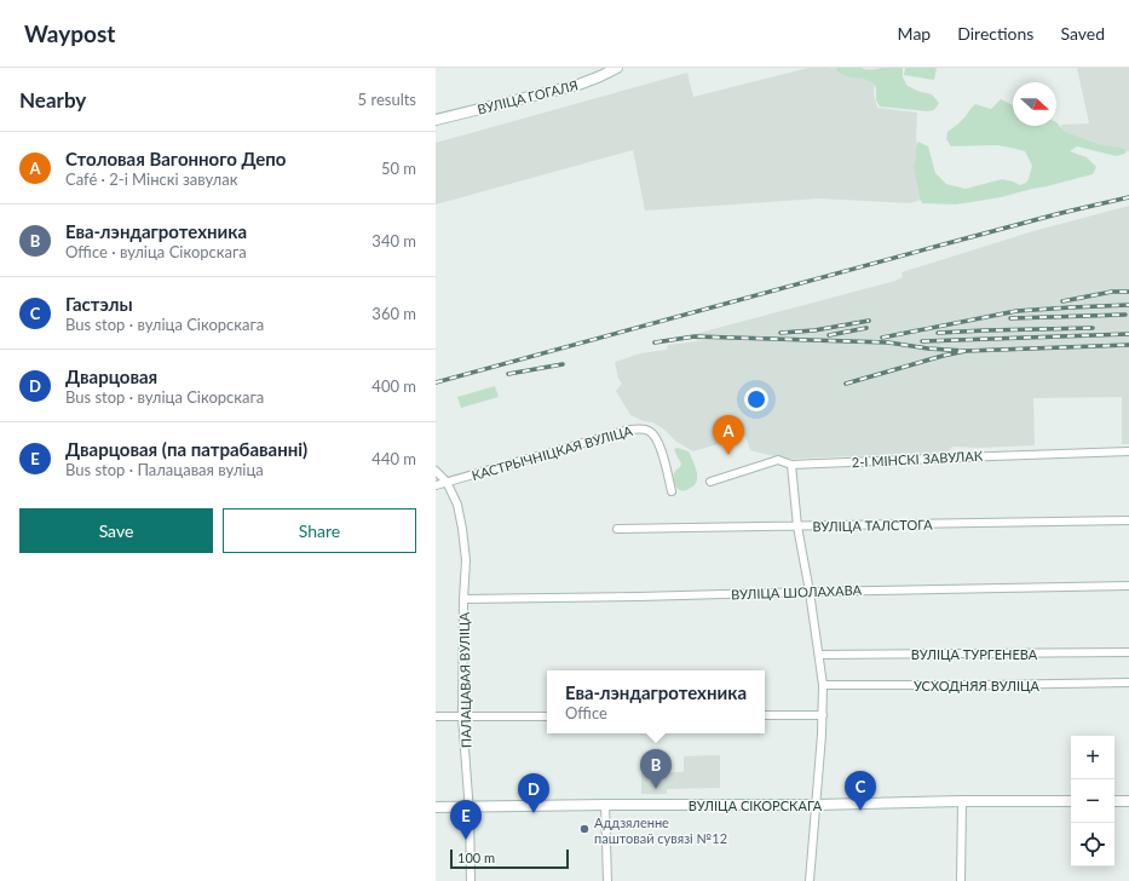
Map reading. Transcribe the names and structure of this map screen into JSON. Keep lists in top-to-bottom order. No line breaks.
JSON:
{"streets":{"street":["ВУЛІЦА ГОГАЛЯ","КАСТРЫЧНІЦКАЯ ВУЛІЦА","2-І МІНСКІ ЗАВУЛАК","ВУЛІЦА ТАЛСТОГА","ВУЛІЦА ШОЛАХАВА","ВУЛІЦА ТУРГЕНЕВА","ПАЛАЦАВАЯ ВУЛІЦА","УСХОДНЯЯ ВУЛІЦА","ВУЛІЦА СІКОРСКАГА"]},"crossings":[["КАСТРЫЧНІЦКАЯ ВУЛІЦА","ПАЛАЦАВАЯ ВУЛІЦА"],["ВУЛІЦА ШОЛАХАВА","ПАЛАЦАВАЯ ВУЛІЦА"],["ПАЛАЦАВАЯ ВУЛІЦА","ВУЛІЦА СІКОРСКАГА"]],"places":["Аддзяленне паштовай сувязі №12"],"scale_bar":"100 m","north":"right","page":{"header":"Waypost","nav":["Map","Directions","Saved"],"heading":["Nearby","5 results"],"list":[{"mark":"A","name":"Столовая Вагонного Депо","note":"Café · 2-і Мінскі завулак","value":"50 m"},{"mark":"B","name":"Ева-лэндагротехника","note":"Office · вуліца Сікорскага","value":"340 m"},{"mark":"C","name":"Гастэлы","note":"Bus stop · вуліца Сікорскага","value":"360 m"},{"mark":"D","name":"Дварцовая","note":"Bus stop · вуліца Сікорскага","value":"400 m"},{"mark":"E","name":"Дварцовая (па патрабаванні)","note":"Bus stop · Палацавая вуліца","value":"440 m"}],"pins":["A","B","C","D","E"],"buttons":["Save","Share"],"popup":["Ева-лэндагротехника","Office"],"map_buttons":["+","−"],"scale":"100 m"}}
